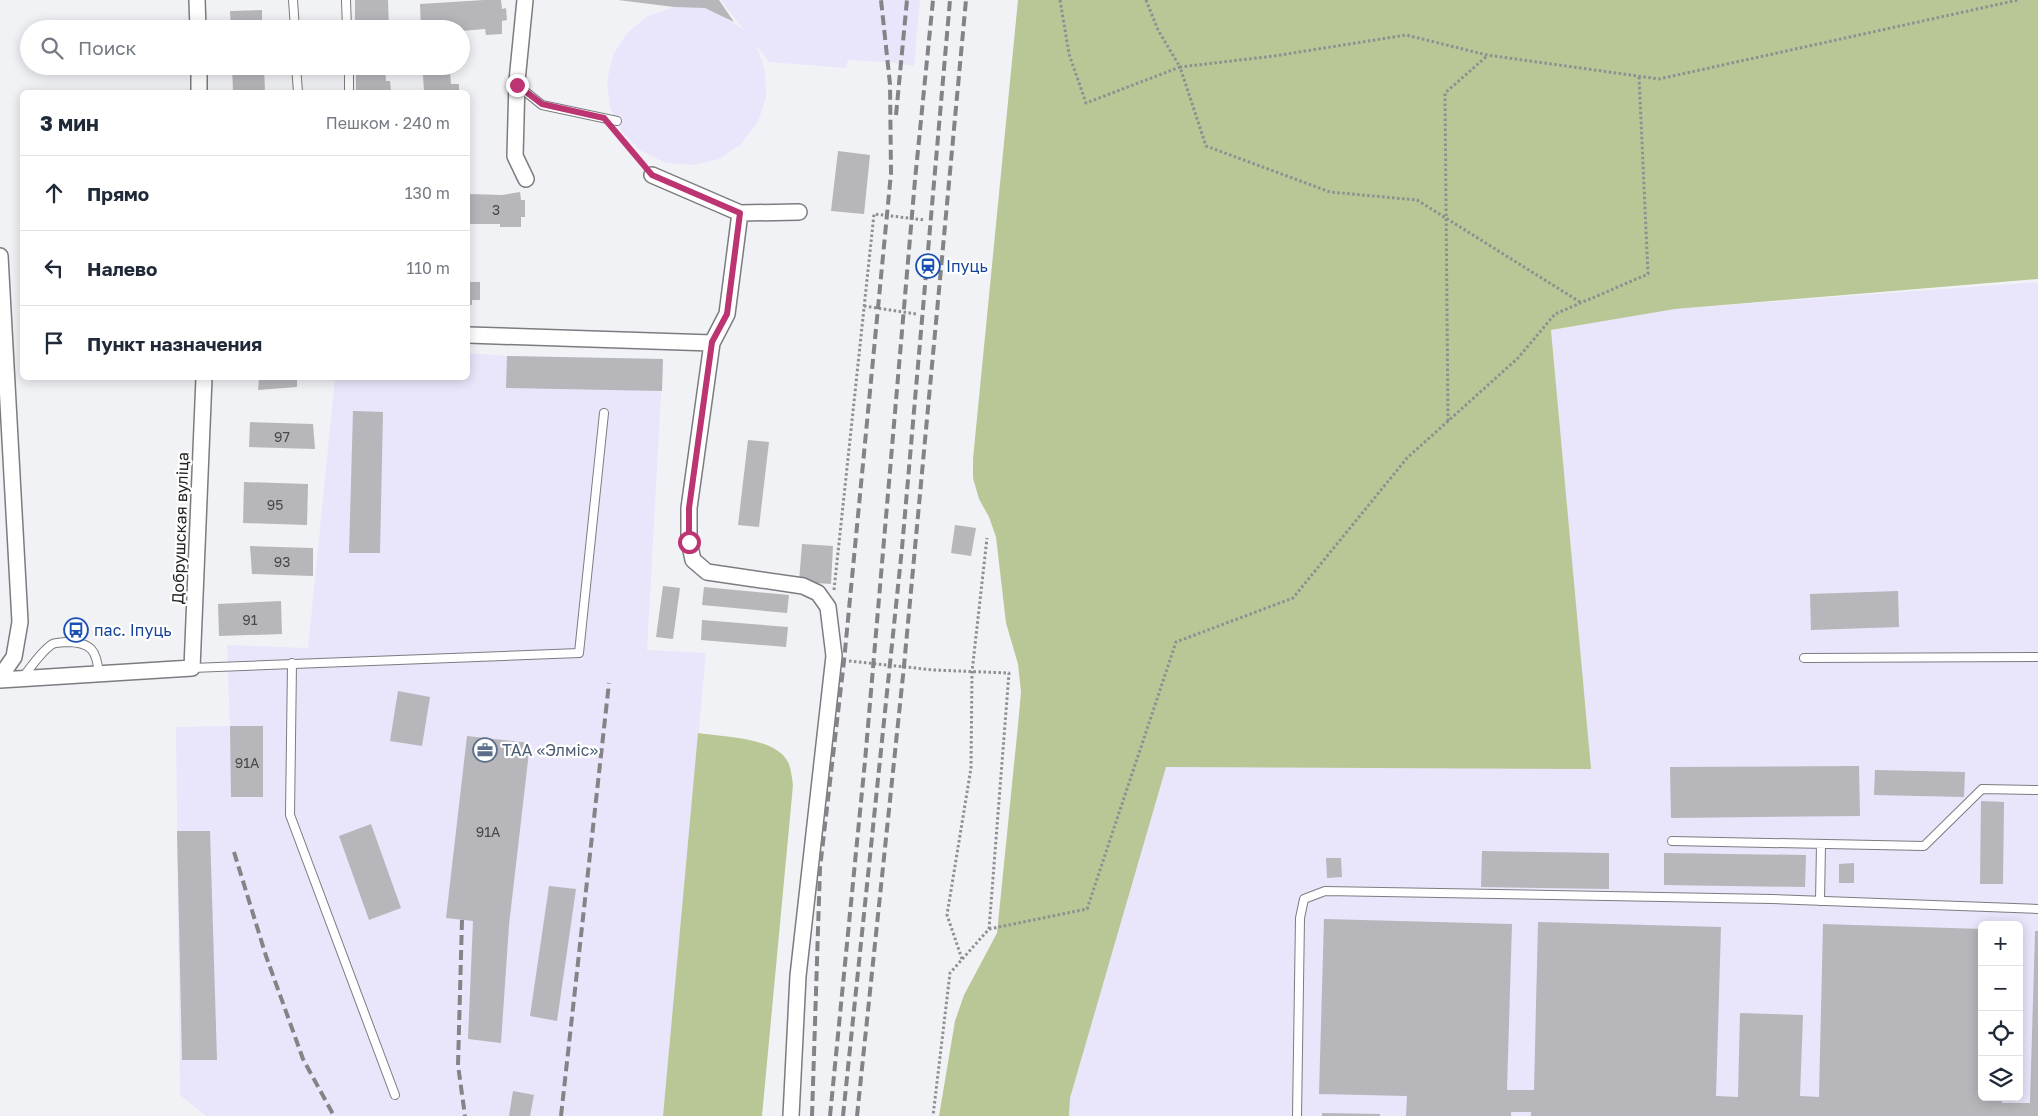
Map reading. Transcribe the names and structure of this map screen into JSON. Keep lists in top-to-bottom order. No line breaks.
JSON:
{"streets":{"street":["Добрушская вуліца"]},"places":{"station":["Іпуць"],"bus stop":["пас. Іпуць"],"office":["ТАА «Элміс»"]},"house_numbers":["3","97","95","93","91","91А","91А"],"page":{"search":"Поиск","heading":["3 мин","Пешком · 240 m"],"list":[["Прямо","130 m"],["Налево","110 m"],"Пункт назначения"],"map_buttons":["+","−"]}}
